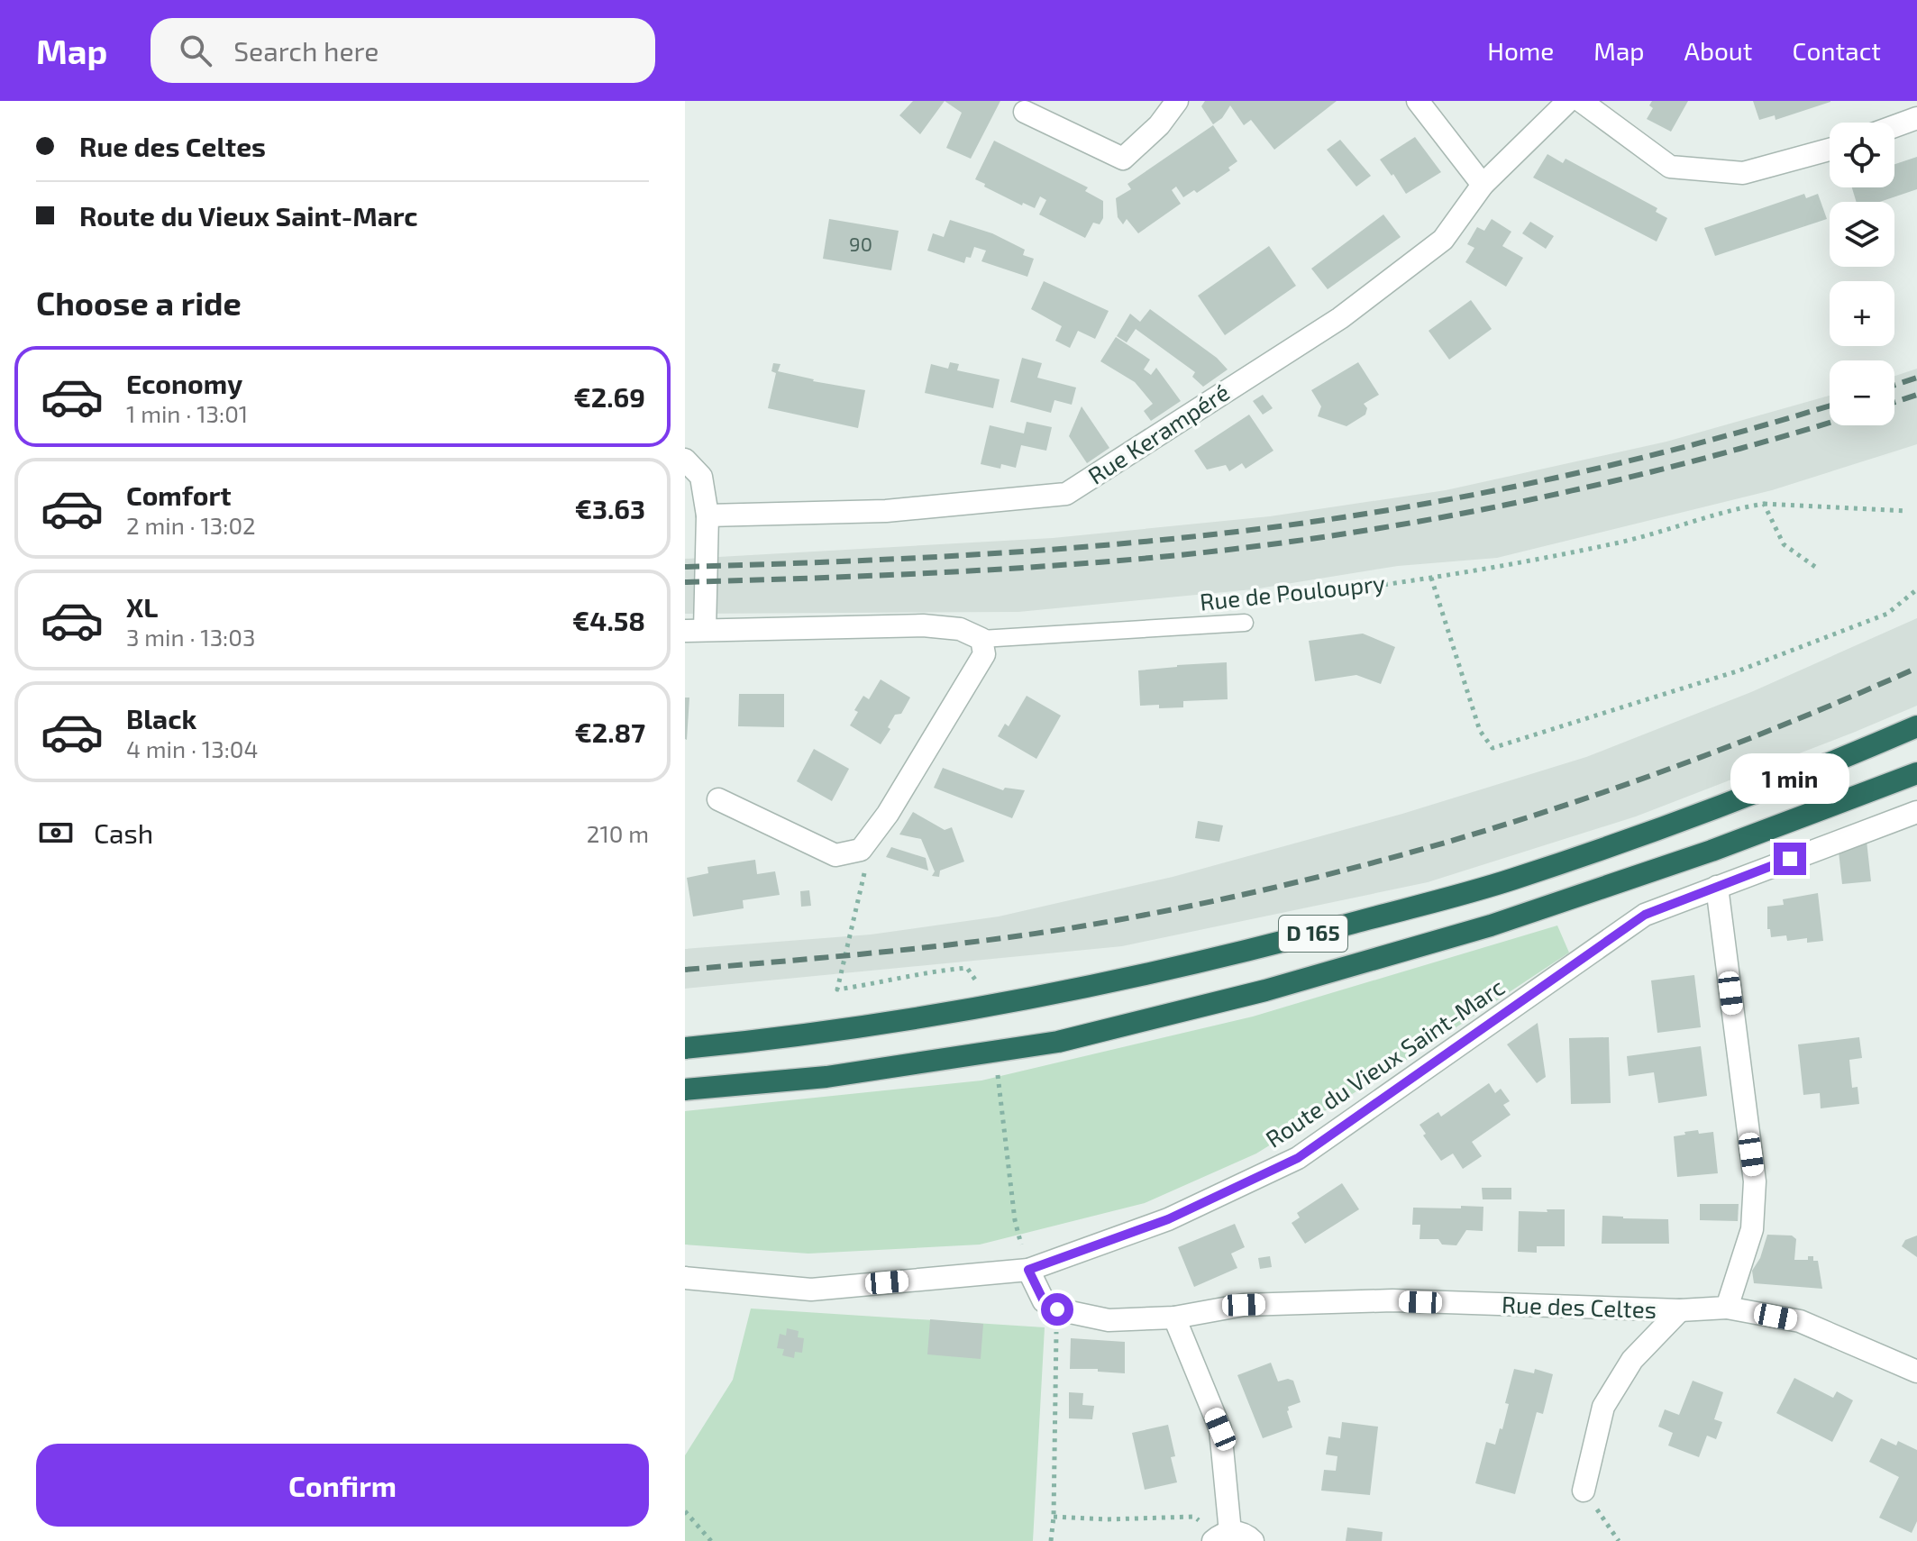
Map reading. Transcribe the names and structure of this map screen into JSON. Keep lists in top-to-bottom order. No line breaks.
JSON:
{"streets":{"highway":["D 165"],"street":["Rue Kerampéré","Route du Vieux Saint-Marc","Rue des Celtes"],"path":["Rue de Pouloupry"]},"house_numbers":["90"],"page":{"header":"Map","search":"Search here","nav":["Home","Map","About","Contact"],"banner":["Rue des Celtes","Route du Vieux Saint-Marc"],"map_buttons":["+","−"],"heading":"Choose a ride","list":[{"name":"Economy","note":"1 min · 13:01","value":"€2.69"},{"name":"Comfort","note":"2 min · 13:02","value":"€3.63"},{"name":"XL","note":"3 min · 13:03","value":"€4.58"},{"name":"Black","note":"4 min · 13:04","value":"€2.87"}],"bubble":"1 min","pay":["Cash","210 m"],"buttons":"Confirm"}}
